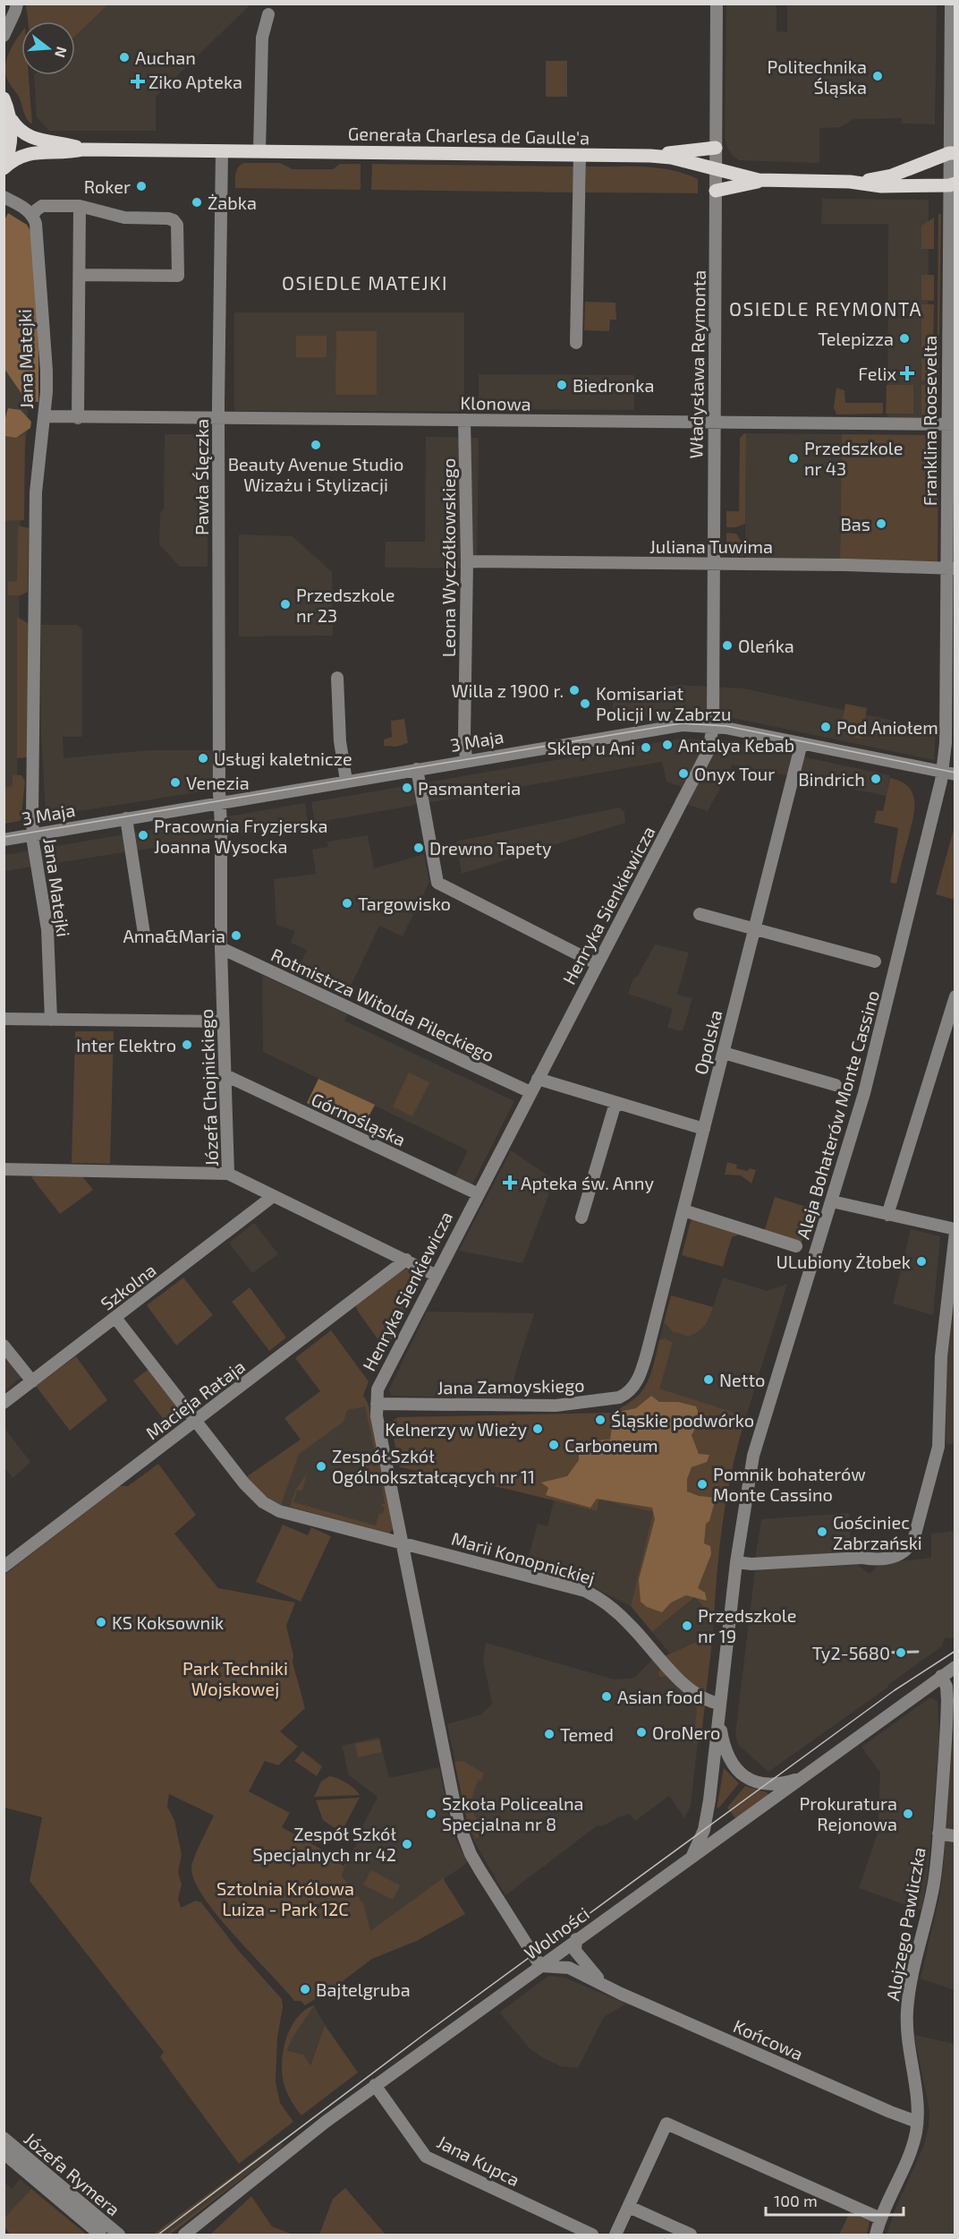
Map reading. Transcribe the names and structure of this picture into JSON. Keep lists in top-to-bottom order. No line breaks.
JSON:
{"streets":{"main road":["Generała Charlesa de Gaulle'a"],"street":["Jana Matejki","Władysława Reymonta","Klonowa","Franklina Roosevelta","Pawła Ślęczka","Juliana Tuwima","Leona Wyczółkowskiego","3 Maja","Henryka Sienkiewicza","Rotmistrza Witolda Pileckiego","Opolska","Józefa Chojnickiego","Aleja Bohaterów Monte Cassino","Górnośląska","Szkolna","Jana Zamoyskiego","Macieja Rataja","Marii Konopnickiej","Alojzego Pawliczka","Wolności","Końcowa","Jana Kupca","Józefa Rymera"]},"crossings":[["Generała Charlesa de Gaulle'a","Władysława Reymonta"],["Generała Charlesa de Gaulle'a","Franklina Roosevelta"],["Generała Charlesa de Gaulle'a","Pawła Ślęczka"],["Jana Matejki","Klonowa"],["Jana Matejki","3 Maja"],["Władysława Reymonta","Klonowa"],["Władysława Reymonta","Juliana Tuwima"],["Władysława Reymonta","3 Maja"],["Władysława Reymonta","Henryka Sienkiewicza"],["Klonowa","Franklina Roosevelta"],["Klonowa","Pawła Ślęczka"],["Klonowa","Leona Wyczółkowskiego"],["Franklina Roosevelta","Juliana Tuwima"],["Franklina Roosevelta","3 Maja"],["Franklina Roosevelta","Aleja Bohaterów Monte Cassino"],["Pawła Ślęczka","3 Maja"],["Pawła Ślęczka","Józefa Chojnickiego"],["Juliana Tuwima","Leona Wyczółkowskiego"],["Leona Wyczółkowskiego","3 Maja"],["3 Maja","Henryka Sienkiewicza"],["3 Maja","Opolska"],["3 Maja","Józefa Chojnickiego"],["3 Maja","Aleja Bohaterów Monte Cassino"],["Henryka Sienkiewicza","Rotmistrza Witolda Pileckiego"],["Henryka Sienkiewicza","Józefa Chojnickiego"],["Henryka Sienkiewicza","Górnośląska"],["Henryka Sienkiewicza","Jana Zamoyskiego"],["Henryka Sienkiewicza","Marii Konopnickiej"],["Henryka Sienkiewicza","Wolności"],["Henryka Sienkiewicza","Końcowa"],["Rotmistrza Witolda Pileckiego","Józefa Chojnickiego"],["Opolska","Jana Zamoyskiego"],["Józefa Chojnickiego","Górnośląska"],["Józefa Chojnickiego","Szkolna"],["Józefa Chojnickiego","Macieja Rataja"],["Aleja Bohaterów Monte Cassino","Marii Konopnickiej"],["Aleja Bohaterów Monte Cassino","Wolności"],["Szkolna","Marii Konopnickiej"],["Macieja Rataja","Marii Konopnickiej"],["Alojzego Pawliczka","Wolności"],["Alojzego Pawliczka","Końcowa"],["Wolności","Końcowa"],["Wolności","Jana Kupca"]],"districts":["OSIEDLE MATEJKI","OSIEDLE REYMONTA"],"parks":["Park Techniki Wojskowej","Sztolnia Królowa Luiza - Park 12C"],"places":{"other":["Auchan","Politechnika Śląska","Roker","Żabka","Telepizza","Biedronka","Beauty Avenue Studio Wizażu i Stylizacji","Przedszkole nr 43","Bas","Przedszkole nr 23","Oleńka","Willa z 1900 r.","Komisariat Policji I w Zabrzu","Pod Aniołem","Antalya Kebab","Sklep u Ani","Usługi kaletnicze","Onyx Tour","Bindrich","Venezia","Pasmanteria","Pracownia Fryzjerska Joanna Wysocka","Drewno Tapety","Targowisko","Anna&Maria","Inter Elektro","ULubiony Żłobek","Netto","Śląskie podwórko","Kelnerzy w Wieży","Carboneum","Zespół Szkół Ogólnokształcących nr 11","Pomnik bohaterów Monte Cassino","Gościniec Zabrzański","KS Koksownik","Przedszkole nr 19","Ty2-5680","Asian food","OroNero","Temed","Szkoła Policealna Specjalna nr 8","Prokuratura Rejonowa","Zespół Szkół Specjalnych nr 42","Bajtelgruba"],"health":["Ziko Apteka","Felix","Apteka św. Anny"]},"scale_bar":"100 m","north":"right"}
